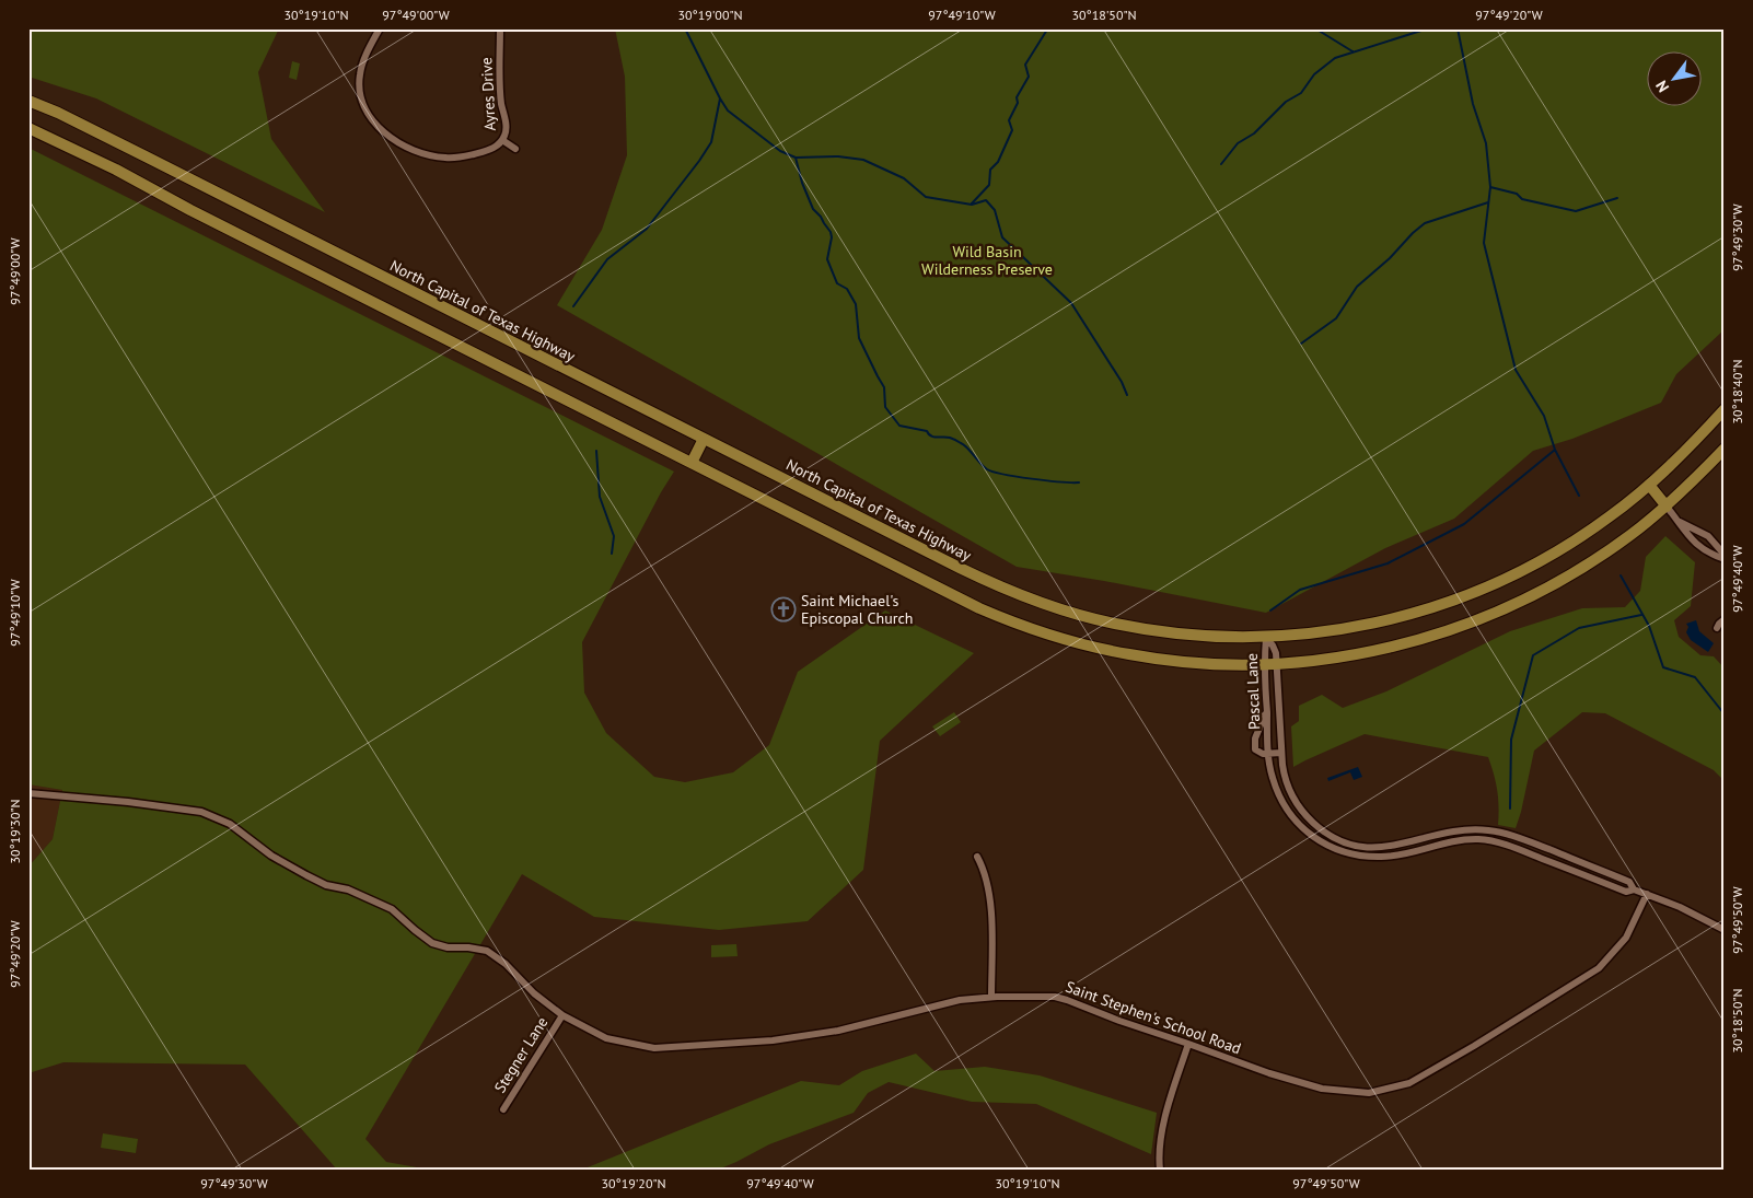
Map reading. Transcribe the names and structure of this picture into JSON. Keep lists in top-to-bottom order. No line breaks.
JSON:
{"streets":{"highway":["North Capital of Texas Highway"],"street":["Ayres Drive","Pascal Lane","Saint Stephen's School Road","Stegner Lane"]},"crossings":[["North Capital of Texas Highway","Pascal Lane"],["Pascal Lane","Saint Stephen's School Road"],["Saint Stephen's School Road","Stegner Lane"]],"parks":["Wild Basin Wilderness Preserve"],"places":{"church":["Saint Michael's Episcopal Church"]},"north":"bottom left","coordinates":["30°19'10\"N","97°49'00\"W","30°19'00\"N","97°49'10\"W","30°18'50\"N","97°49'20\"W","97°49'30\"W","30°18'40\"N","97°49'40\"W","30°19'30\"N","97°49'50\"W","30°19'20\"N"]}
